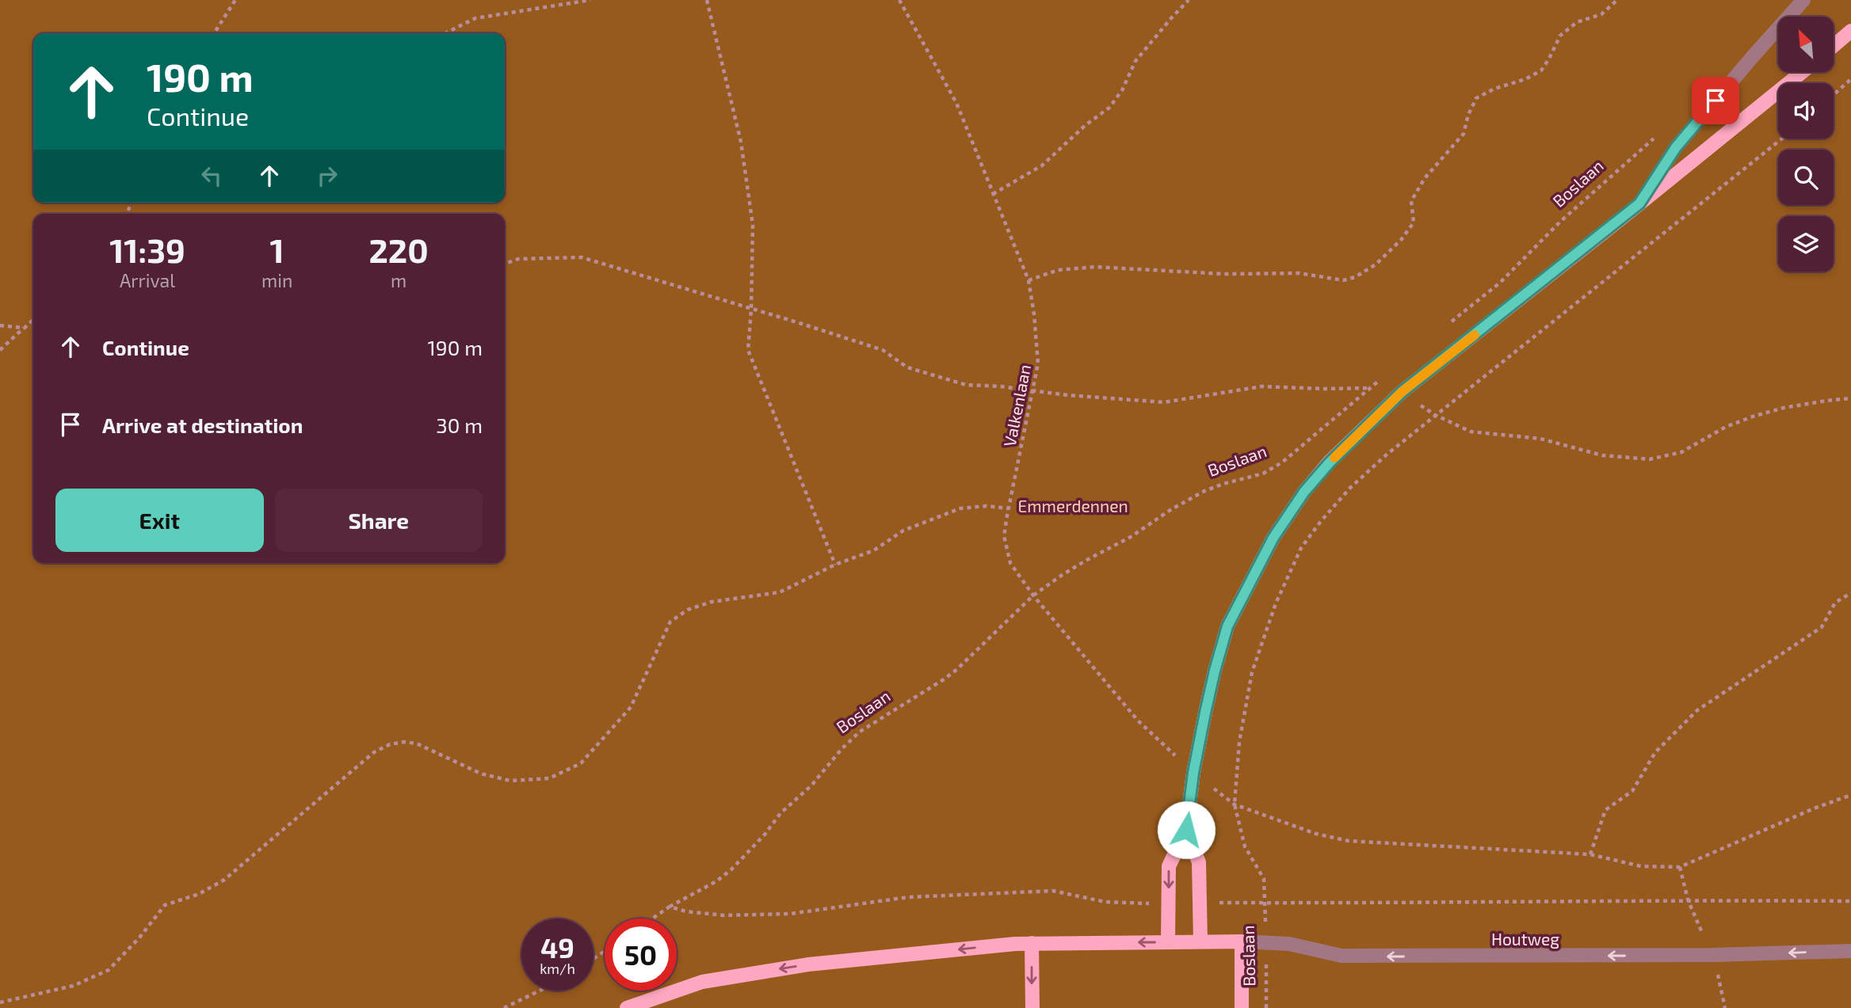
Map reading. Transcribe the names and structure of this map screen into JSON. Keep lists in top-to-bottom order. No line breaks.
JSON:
{"streets":{"main road":["Houtweg"],"path":["Boslaan","Valkenlaan"]},"crossings":[["Boslaan","Valkenlaan"],["Boslaan","Houtweg"]],"one_way":["Houtweg"],"parks":["Emmerdennen"],"north":"top left","page":{"turn":["190 m","Continue"],"eta":["11:39","Arrival","1","min","220","m"],"list":[{"name":"Continue","value":"190 m"},{"name":"Arrive at destination","value":"30 m"}],"buttons":["Exit","Share"],"speed":"49 km/h","limit":"50"}}
